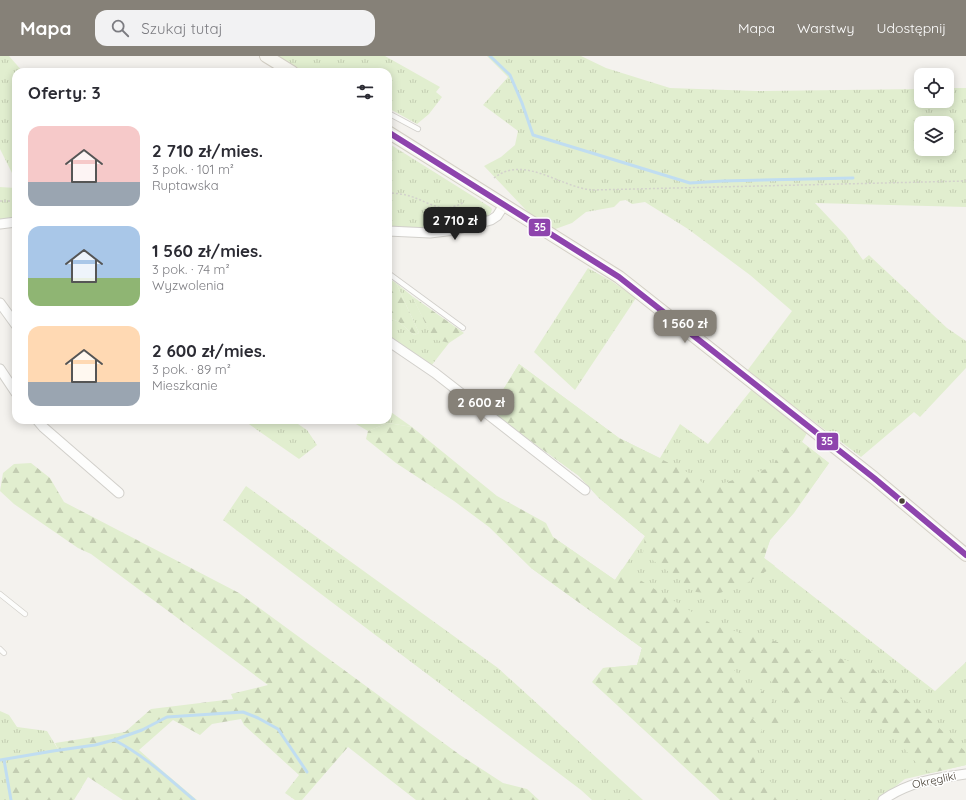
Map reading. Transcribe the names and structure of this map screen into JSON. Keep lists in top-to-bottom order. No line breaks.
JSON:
{"streets":{"street":["Okręgliki"]},"lines":["transit line 35"],"page":{"header":"Mapa","search":"Szukaj tutaj","nav":["Mapa","Warstwy","Udostępnij"],"heading":"Oferty: 3","list":[{"name":"2 710 zł/mies.","note":"3 pok. · 101 m² · Ruptawska"},{"name":"1 560 zł/mies.","note":"3 pok. · 74 m² · Wyzwolenia"},{"name":"2 600 zł/mies.","note":"3 pok. · 89 m² · Mieszkanie"}],"price":["2 710 zł","1 560 zł","2 600 zł"]}}
